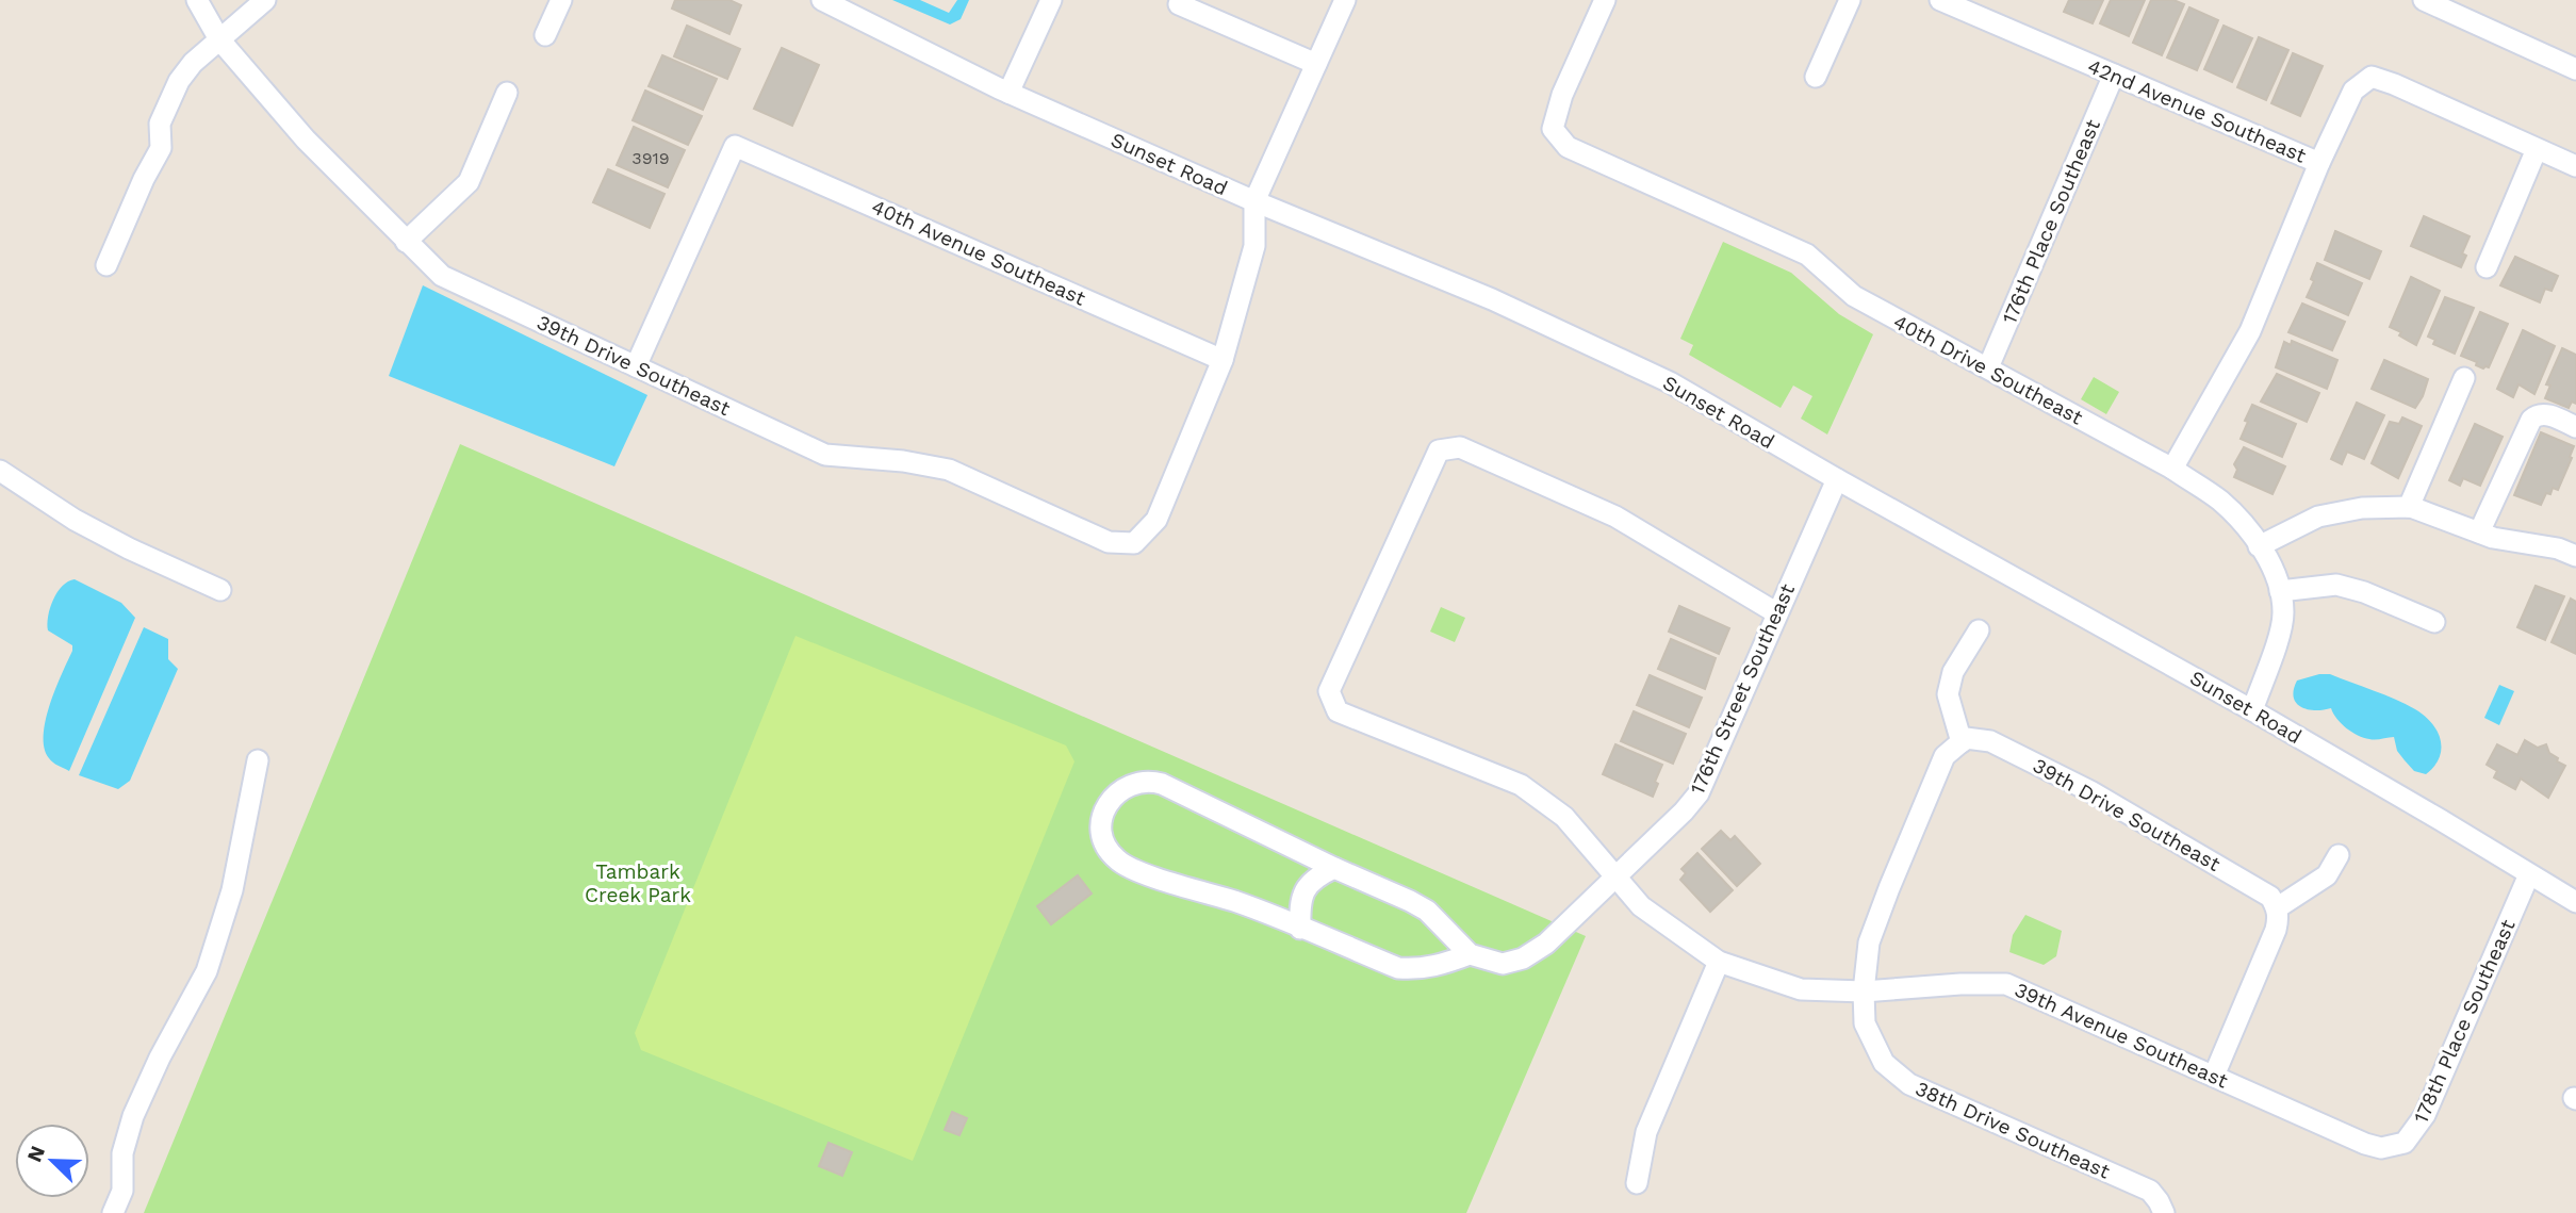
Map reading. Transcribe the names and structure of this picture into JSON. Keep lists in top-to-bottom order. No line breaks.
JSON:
{"streets":{"street":["42nd Avenue Southeast","Sunset Road","176th Place Southeast","40th Avenue Southeast","39th Drive Southeast","40th Drive Southeast","176th Street Southeast","178th Place Southeast","39th Avenue Southeast","38th Drive Southeast"]},"crossings":[["42nd Avenue Southeast","176th Place Southeast"],["Sunset Road","40th Drive Southeast"],["Sunset Road","176th Street Southeast"],["Sunset Road","178th Place Southeast"],["176th Place Southeast","40th Drive Southeast"],["40th Avenue Southeast","39th Drive Southeast"],["39th Drive Southeast","38th Drive Southeast"],["176th Street Southeast","39th Avenue Southeast"],["178th Place Southeast","39th Avenue Southeast"],["39th Avenue Southeast","38th Drive Southeast"]],"parks":["Tambark Creek Park"],"house_numbers":["3919"],"north":"top left"}
